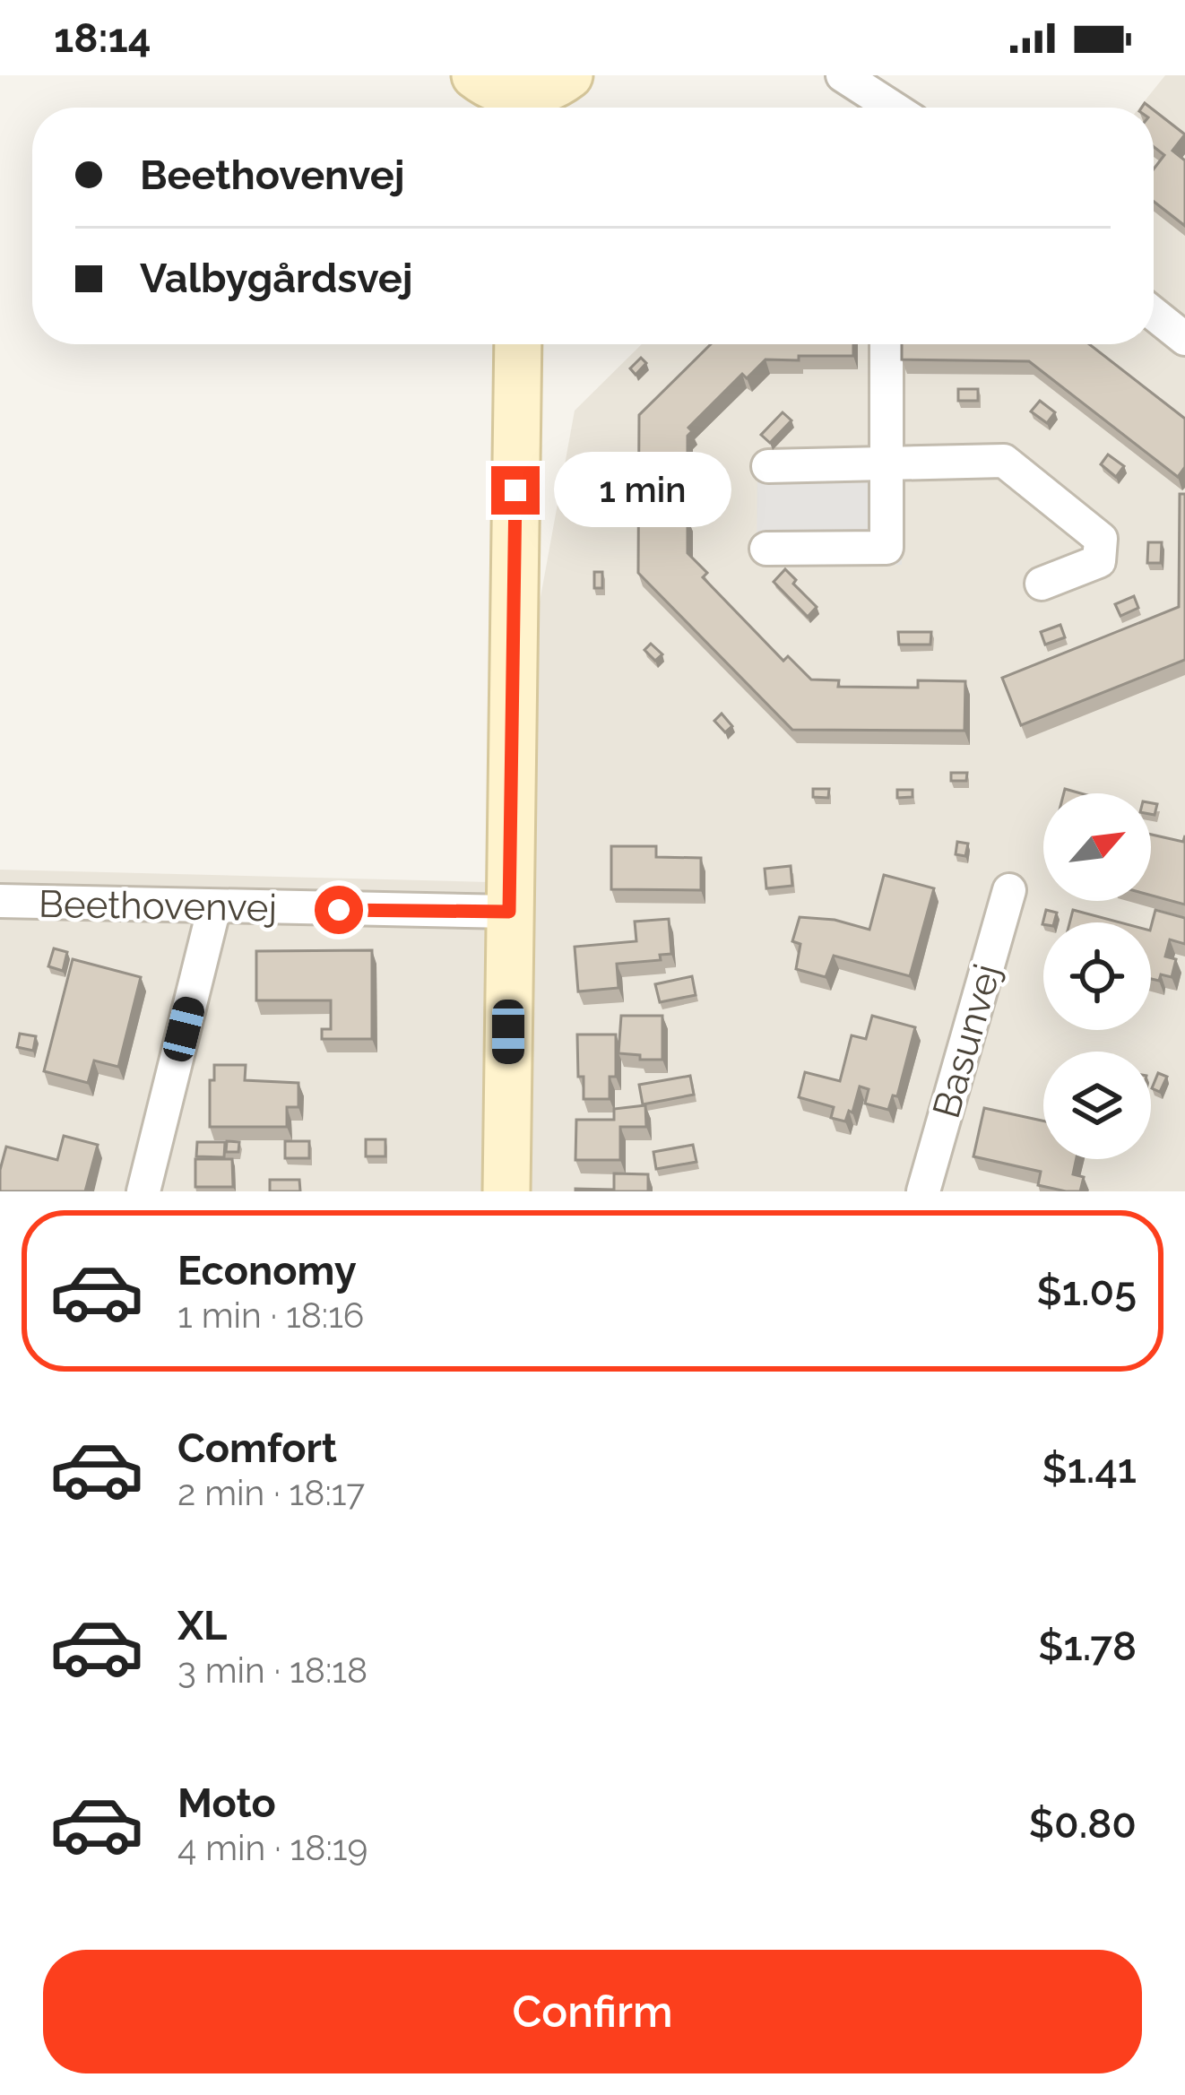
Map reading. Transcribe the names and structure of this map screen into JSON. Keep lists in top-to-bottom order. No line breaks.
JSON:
{"streets":{"street":["Beethovenvej","Basunvej"]},"north":"top right","page":{"status":"18:14","banner":["Beethovenvej","Valbygårdsvej"],"bubble":"1 min","list":[{"name":"Economy","note":"1 min · 18:16","value":"$1.05"},{"name":"Comfort","note":"2 min · 18:17","value":"$1.41"},{"name":"XL","note":"3 min · 18:18","value":"$1.78"},{"name":"Moto","note":"4 min · 18:19","value":"$0.80"}],"buttons":"Confirm"}}
